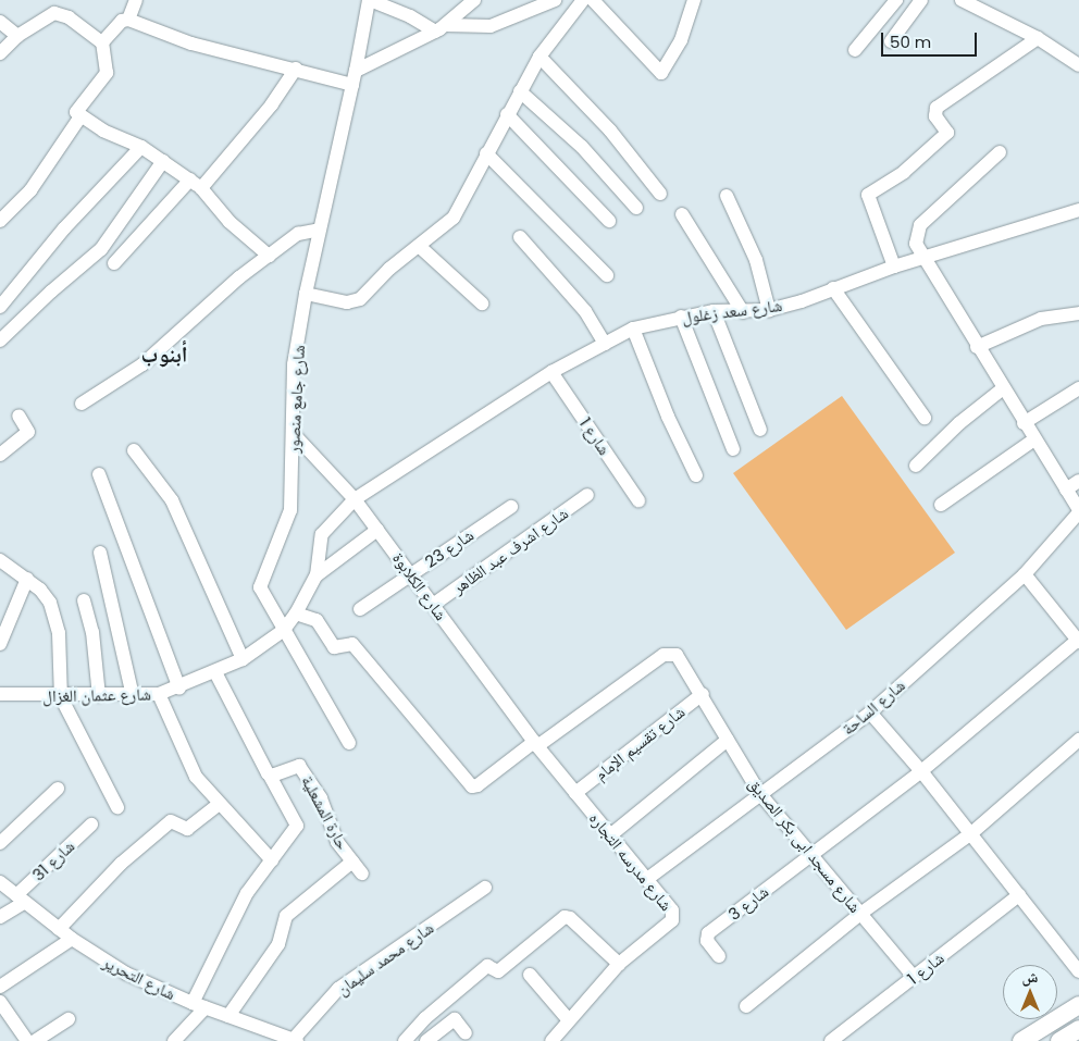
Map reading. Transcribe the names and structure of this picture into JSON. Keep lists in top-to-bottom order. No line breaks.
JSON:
{"streets":{"street":["شارع سعد زغلول","شارع جامع منصور","شارع 1","شارع 23","شارع اشرف عبد الظاهر","شارع الكلابوة","شارع عثمان الغزال","شارع الساحة","شارع تقسيم الإمام","حارة المشعلية","شارع مسجد ابى بكر الصديق","شارع 31","شارع مدرسه التجاره","شارع 3","شارع محمد سليمان","شارع التحرير"]},"crossings":[["شارع سعد زغلول","شارع 1"],["شارع سعد زغلول","شارع الكلابوة"],["شارع سعد زغلول","شارع عثمان الغزال"],["شارع جامع منصور","شارع الكلابوة"],["شارع جامع منصور","شارع عثمان الغزال"],["شارع 1","شارع مسجد ابى بكر الصديق"],["شارع 23","شارع الكلابوة"],["شارع اشرف عبد الظاهر","شارع الكلابوة"],["شارع الكلابوة","شارع عثمان الغزال"],["شارع الكلابوة","شارع مسجد ابى بكر الصديق"],["شارع الكلابوة","شارع مدرسه التجاره"],["شارع الساحة","شارع مسجد ابى بكر الصديق"],["شارع الساحة","شارع مدرسه التجاره"],["شارع تقسيم الإمام","شارع مسجد ابى بكر الصديق"],["شارع تقسيم الإمام","شارع مدرسه التجاره"],["شارع مسجد ابى بكر الصديق","شارع مدرسه التجاره"],["شارع مسجد ابى بكر الصديق","شارع 3"],["شارع 31","شارع التحرير"],["شارع محمد سليمان","شارع التحرير"]],"districts":["أبنوب"],"scale_bar":"50 m","north":"top"}
